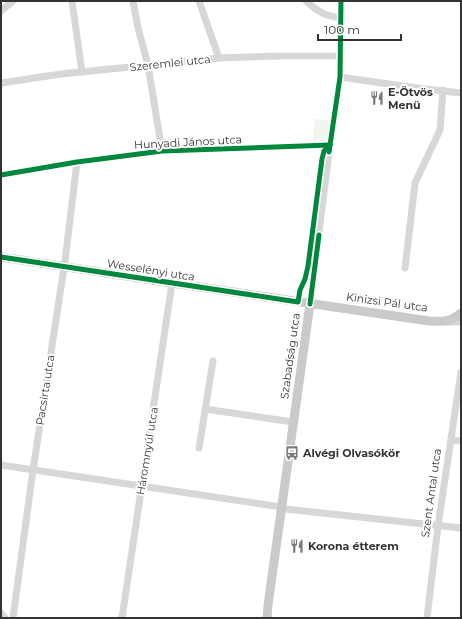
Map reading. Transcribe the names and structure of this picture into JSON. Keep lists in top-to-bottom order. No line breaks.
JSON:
{"streets":{"main road":["Wesselényi utca","Kinizsi Pál utca","Szabadság utca"],"street":["Szeremlei utca","Hunyadi János utca","Pacsirta utca","Háromnyúl utca","Szent Antal utca"]},"crossings":[["Szeremlei utca","Szabadság utca"],["Hunyadi János utca","Szabadság utca"],["Hunyadi János utca","Pacsirta utca"],["Wesselényi utca","Kinizsi Pál utca"],["Wesselényi utca","Szabadság utca"],["Wesselényi utca","Pacsirta utca"],["Wesselényi utca","Háromnyúl utca"],["Kinizsi Pál utca","Szabadság utca"]],"places":{"restaurant":["E-Ötvös Menü","Korona étterem"],"bus stop":["Alvégi Olvasókör"]},"scale_bar":"100 m"}
